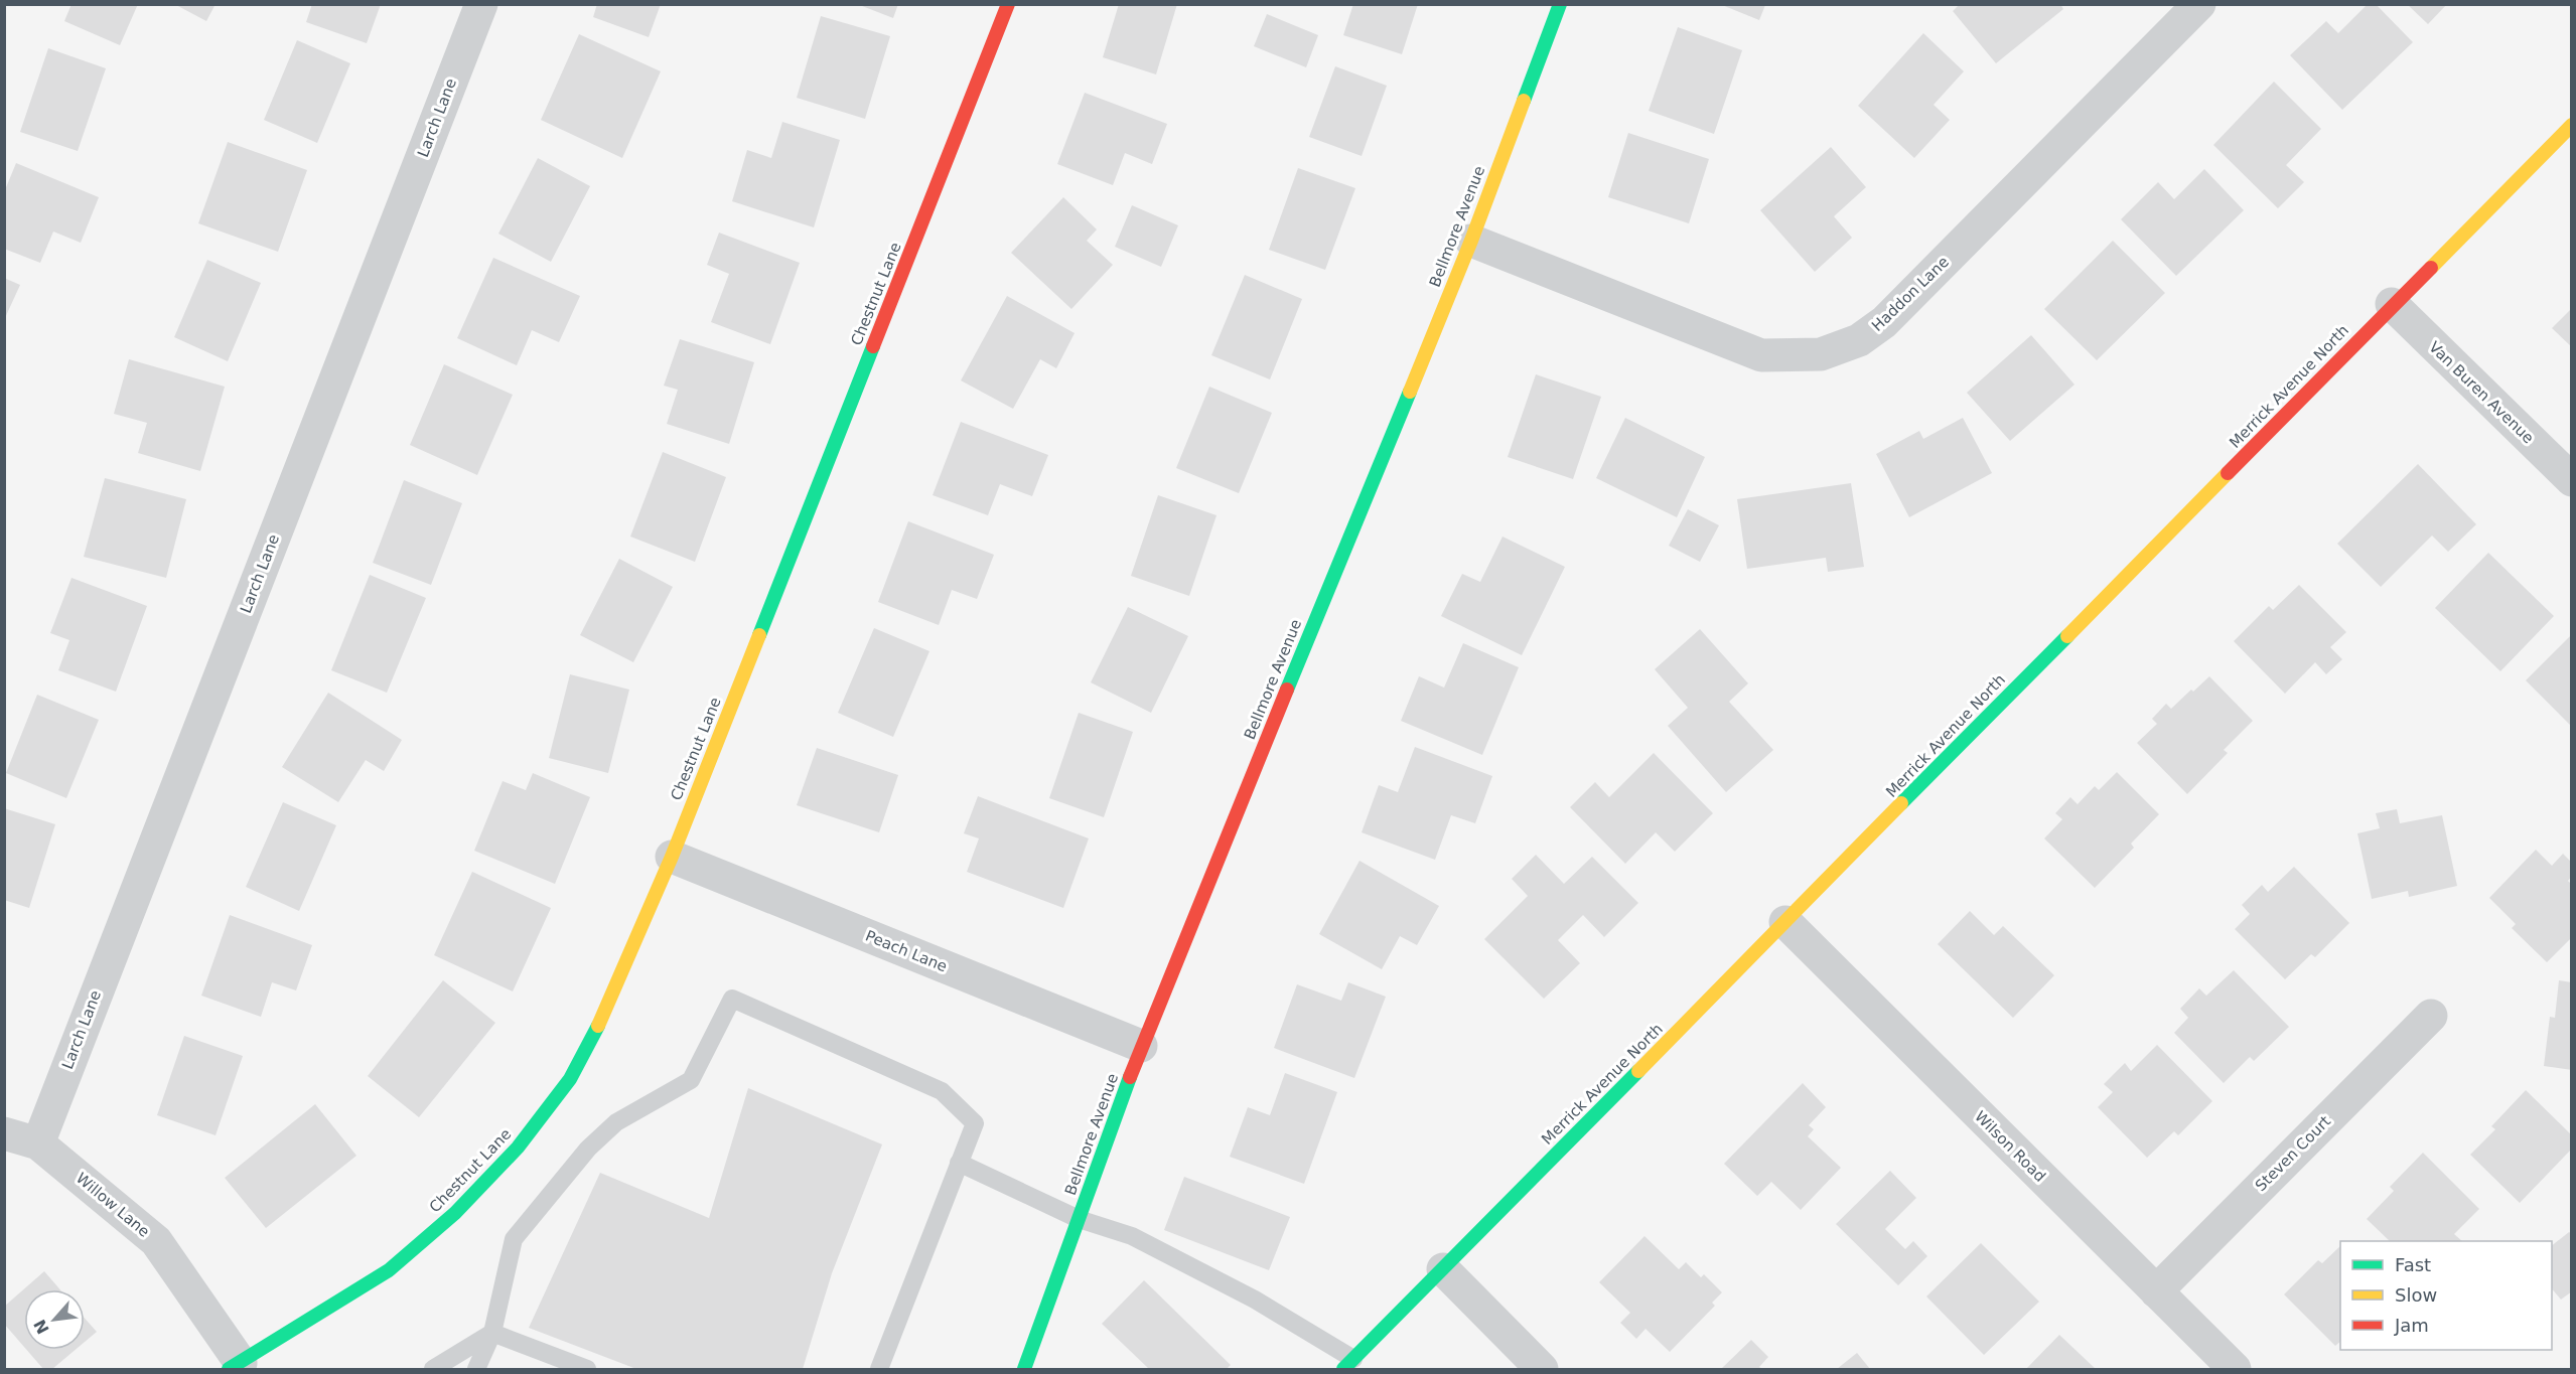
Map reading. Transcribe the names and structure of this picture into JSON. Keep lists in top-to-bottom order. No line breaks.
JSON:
{"streets":{"main road":["Bellmore Avenue","Chestnut Lane","Merrick Avenue North"],"street":["Larch Lane","Haddon Lane","Van Buren Avenue","Peach Lane","Wilson Road","Steven Court","Willow Lane"]},"crossings":[["Larch Lane","Willow Lane"],["Bellmore Avenue","Haddon Lane"],["Bellmore Avenue","Peach Lane"],["Chestnut Lane","Peach Lane"],["Chestnut Lane","Willow Lane"],["Merrick Avenue North","Van Buren Avenue"],["Merrick Avenue North","Wilson Road"],["Wilson Road","Steven Court"]],"legend":["Fast","Slow","Jam"],"north":"bottom left"}
